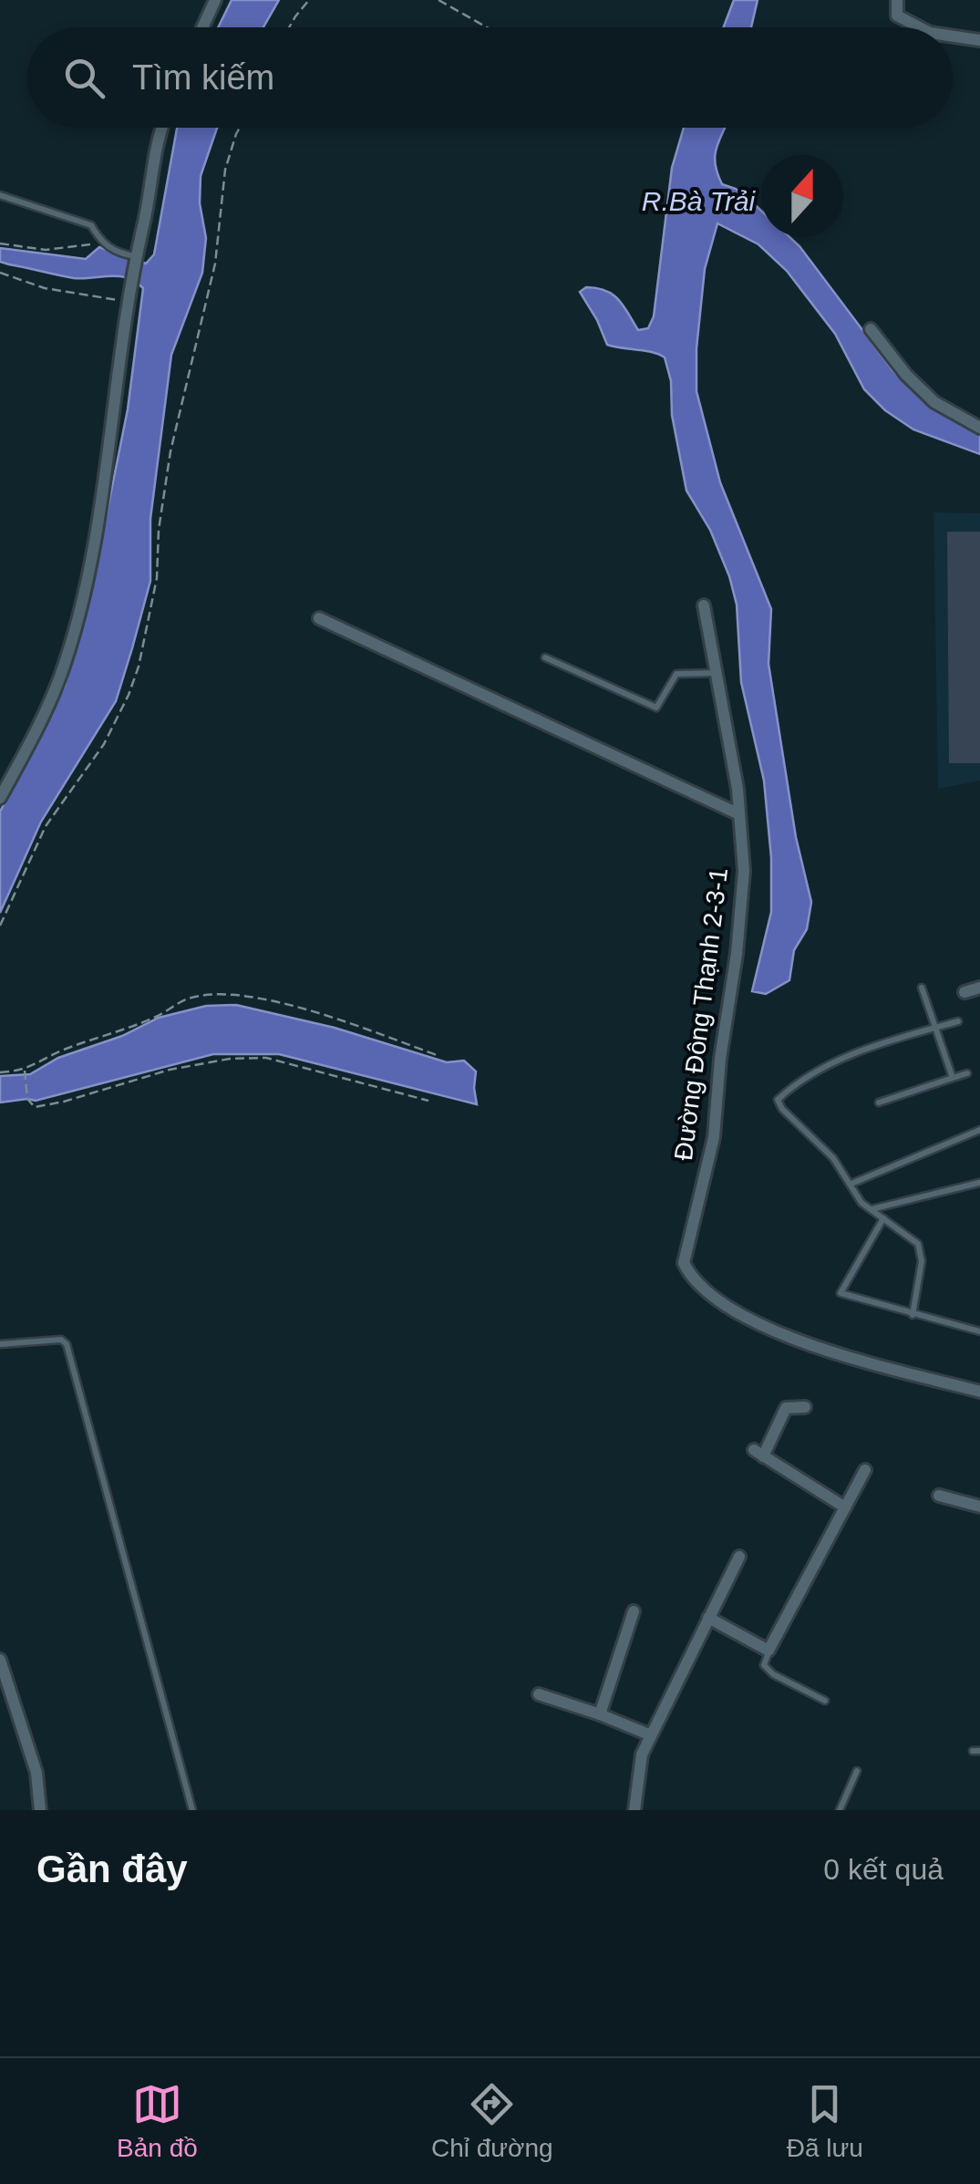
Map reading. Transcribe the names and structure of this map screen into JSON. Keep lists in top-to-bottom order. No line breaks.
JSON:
{"streets":{"street":["Đường Đông Thạnh 2-3-1"]},"water":["R.Bà Trải"],"north":"top","page":{"search":"Tìm kiếm","heading":["Gần đây","0 kết quả"],"nav":["Bản đồ","Chỉ đường","Đã lưu"]}}
